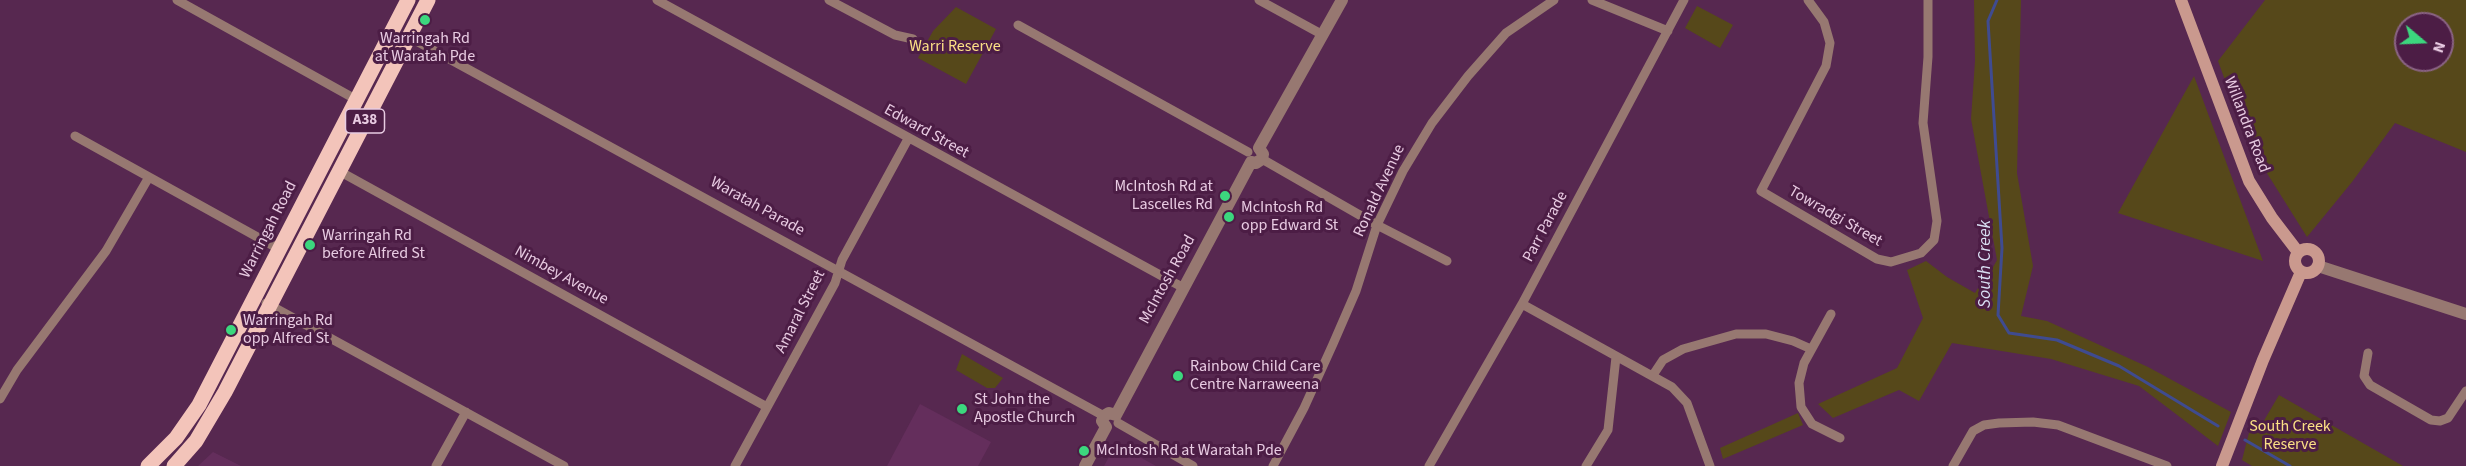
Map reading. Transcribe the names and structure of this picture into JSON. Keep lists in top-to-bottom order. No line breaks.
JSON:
{"streets":{"highway":["A38","Waratah Parade","Warringah Road"],"main road":["Willandra Road"],"street":["Edward Street","Ronald Avenue","Towradgi Street","Parr Parade","Nimbey Avenue","McIntosh Road","Amaral Street"]},"crossings":[["A38","Waratah Parade"],["A38","Nimbey Avenue"],["Edward Street","McIntosh Road"],["Edward Street","Amaral Street"],["Waratah Parade","Warringah Road"],["Waratah Parade","McIntosh Road"],["Waratah Parade","Amaral Street"],["Nimbey Avenue","Amaral Street"]],"water":["South Creek"],"parks":["Warri Reserve","South Creek Reserve"],"places":["Warringah Rd at Waratah Pde","McIntosh Rd at Lascelles Rd","McIntosh Rd opp Edward St","Warringah Rd before Alfred St","Warringah Rd opp Alfred St","Rainbow Child Care Centre Narraweena","St John the Apostle Church","McIntosh Rd at Waratah Pde"],"north":"right"}
